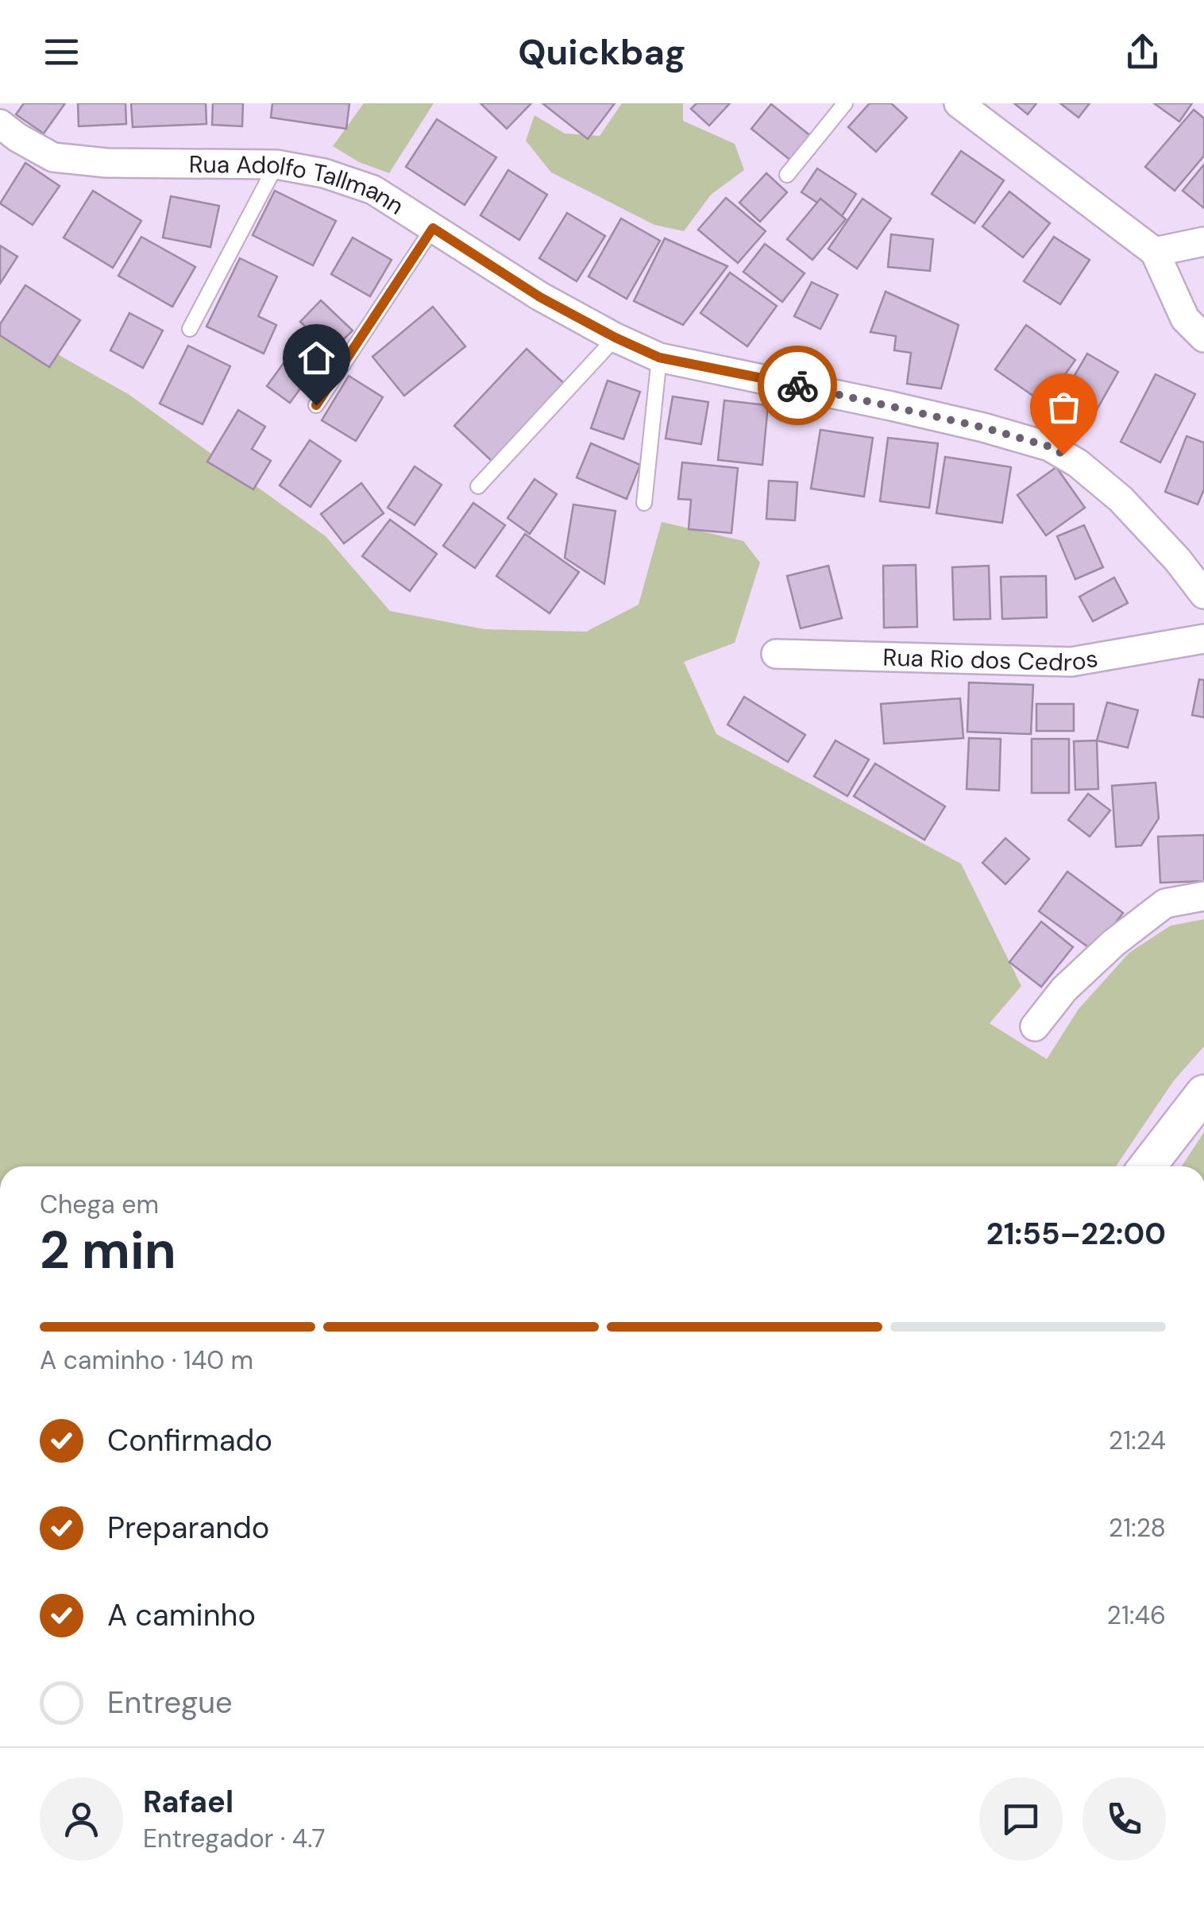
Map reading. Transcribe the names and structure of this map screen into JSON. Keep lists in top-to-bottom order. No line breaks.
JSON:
{"streets":{"street":["Rua Adolfo Tallmann","Rua Rio dos Cedros"]},"page":{"header":"Quickbag","heading":["2 min","Chega em","21:55–22:00"],"panel":["Rafael","Entregador · 4.7"],"bar":"A caminho · 140 m","list":[["Confirmado","21:24"],["Preparando","21:28"],["A caminho","21:46"],"Entregue"]}}
